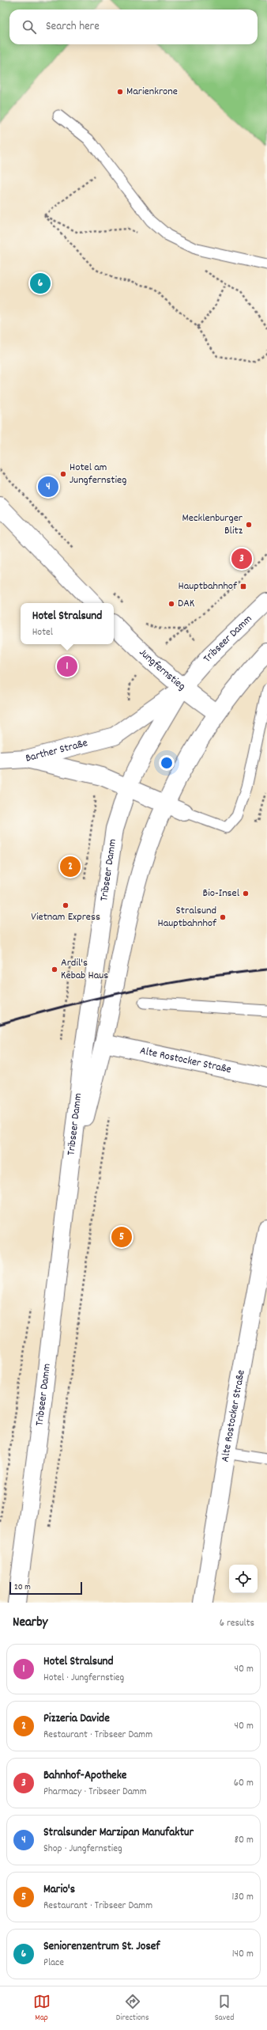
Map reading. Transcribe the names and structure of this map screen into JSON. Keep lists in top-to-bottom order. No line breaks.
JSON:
{"streets":{"main road":["Tribseer Damm","Jungfernstieg","Barther Straße","Alte Rostocker Straße"]},"crossings":[["Tribseer Damm","Jungfernstieg"],["Tribseer Damm","Barther Straße"],["Tribseer Damm","Alte Rostocker Straße"],["Jungfernstieg","Barther Straße"]],"places":{"other":["Marienkrone","Hotel am Jungfernstieg","Mecklenburger Blitz","DAK","Bio-Insel","Vietnam Express","Stralsund Hauptbahnhof","Ardil's Kebab Haus"],"transit":["Hauptbahnhof"]},"scale_bar":"20 m","page":{"search":"Search here","pins":["6","4","3","1","2","5"],"popup":["Hotel Stralsund","Hotel"],"scale":"20 m","heading":["Nearby","6 results"],"list":[{"mark":"1","name":"Hotel Stralsund","note":"Hotel · Jungfernstieg","value":"40 m"},{"mark":"2","name":"Pizzeria Davide","note":"Restaurant · Tribseer Damm","value":"40 m"},{"mark":"3","name":"Bahnhof-Apotheke","note":"Pharmacy · Tribseer Damm","value":"60 m"},{"mark":"4","name":"Stralsunder Marzipan Manufaktur","note":"Shop · Jungfernstieg","value":"80 m"},{"mark":"5","name":"Mario's","note":"Restaurant · Tribseer Damm","value":"130 m"},{"mark":"6","name":"Seniorenzentrum St. Josef","note":"Place","value":"140 m"}],"nav":["Map","Directions","Saved"]}}
